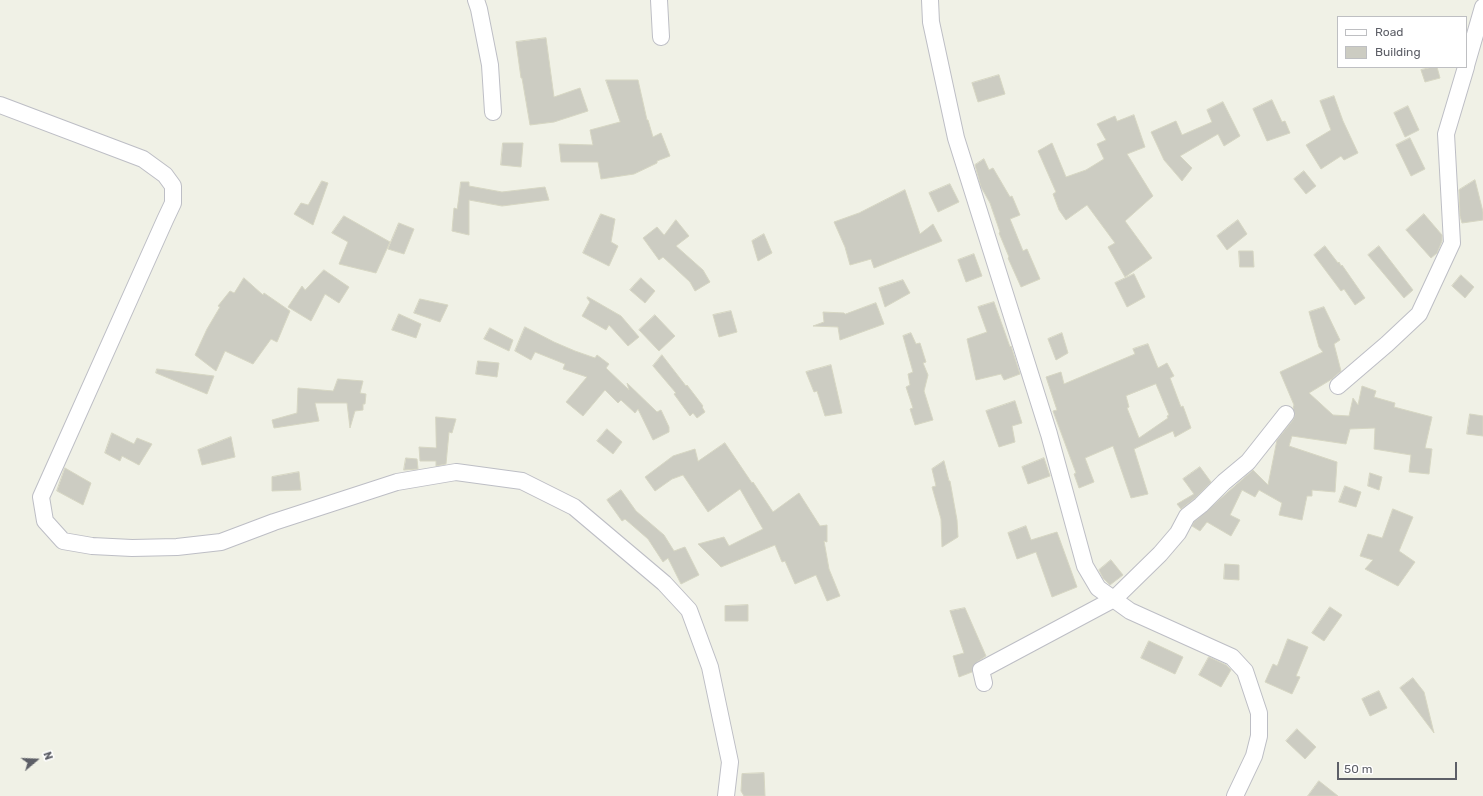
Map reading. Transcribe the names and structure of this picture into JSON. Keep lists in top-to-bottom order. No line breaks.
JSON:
{"legend":["Road","Building"],"scale_bar":"50 m","north":"right"}
